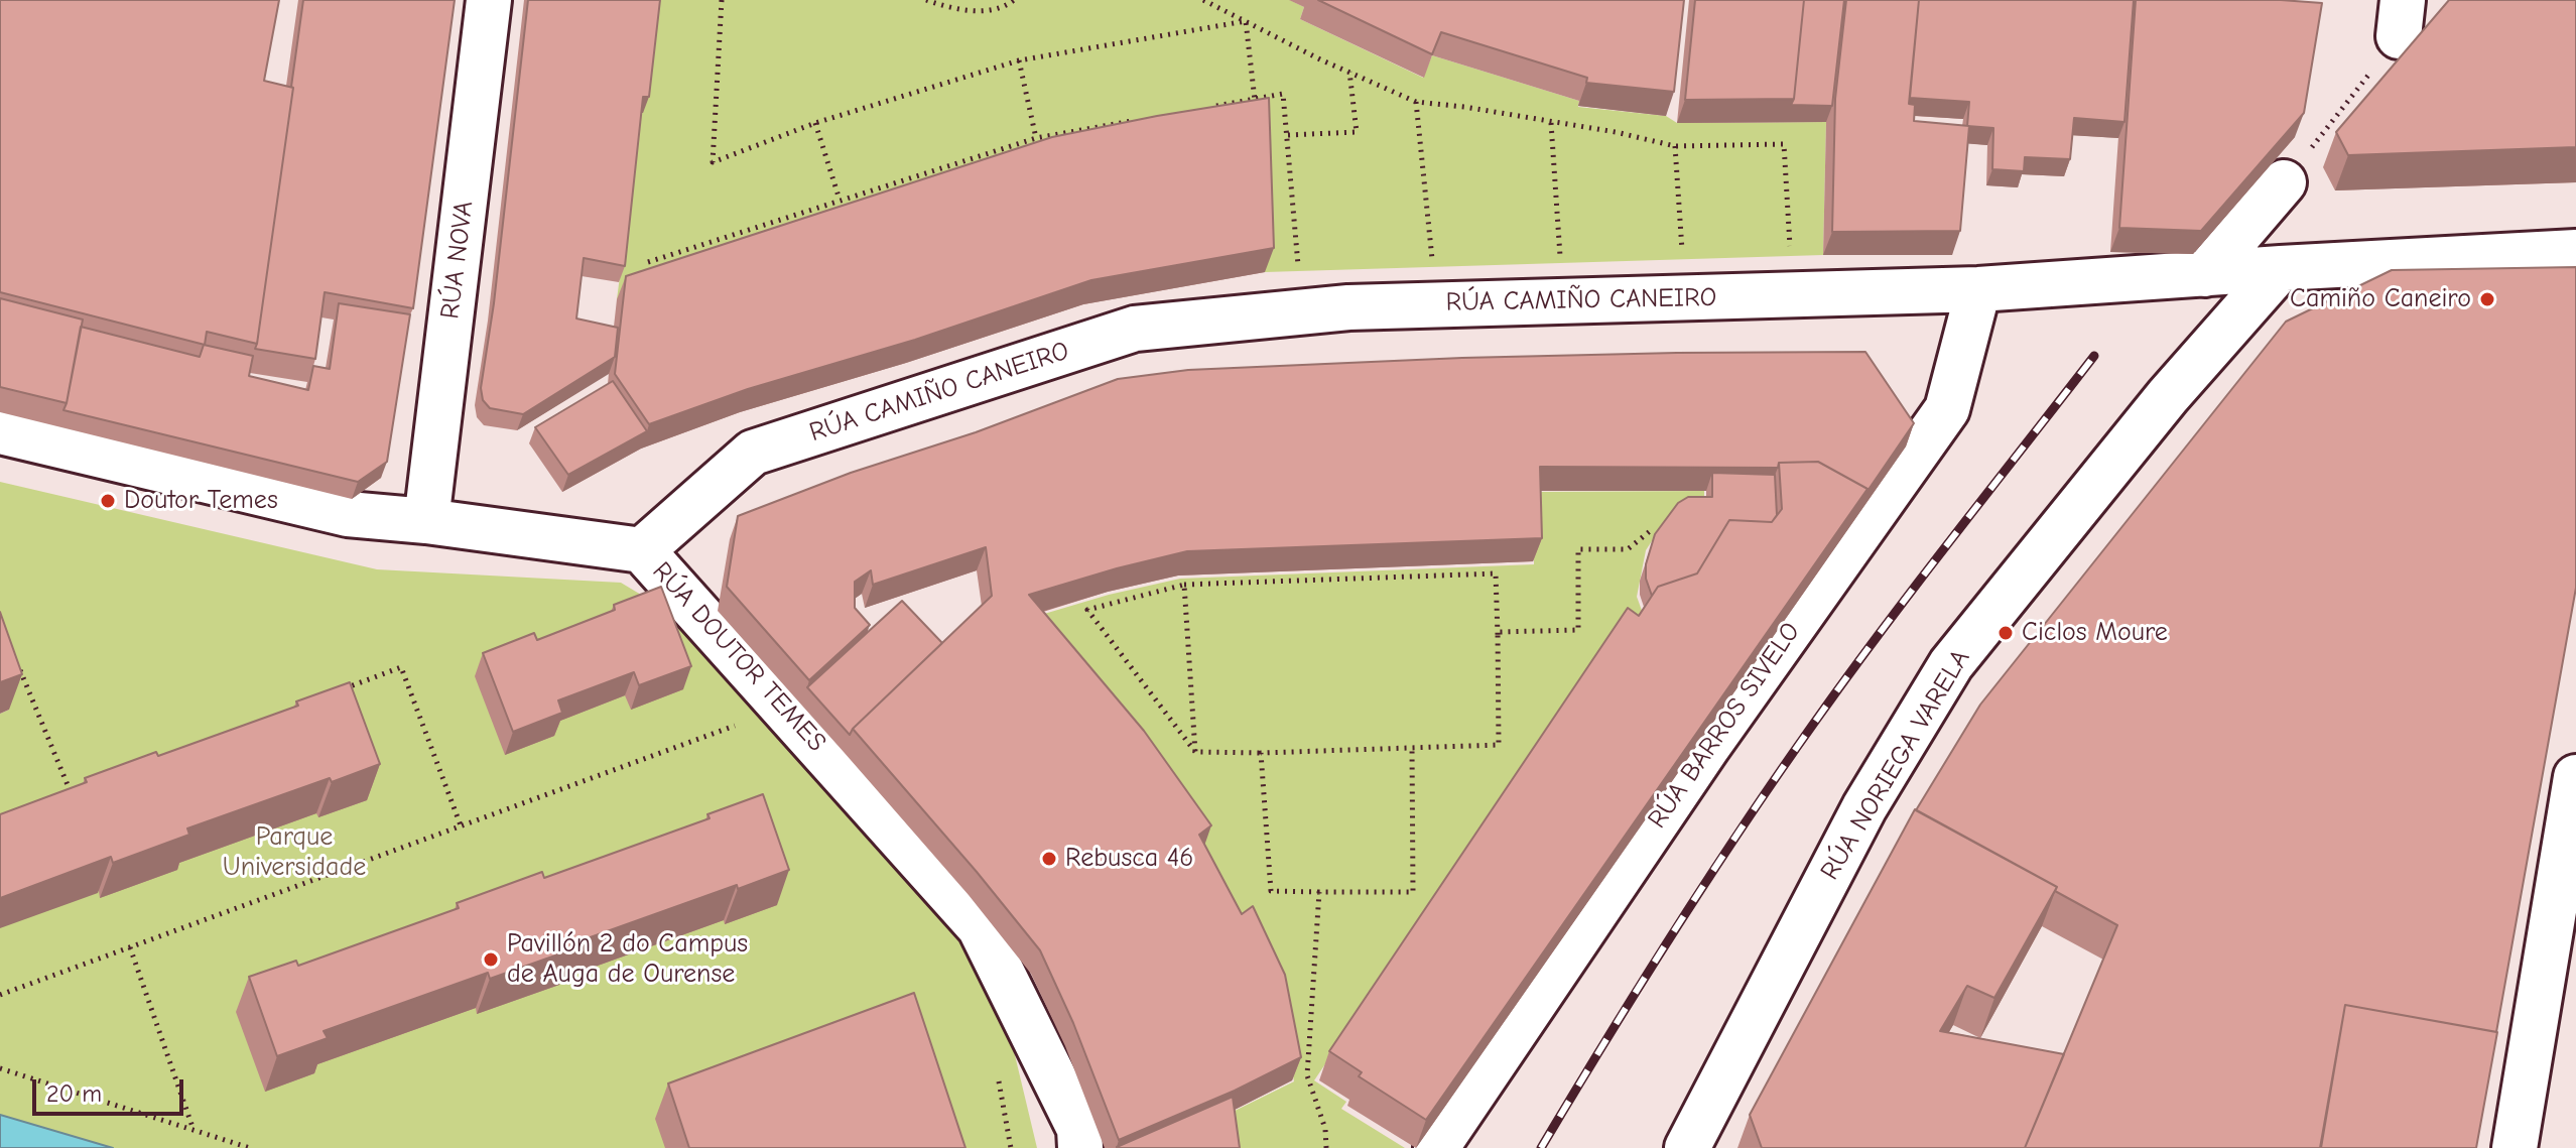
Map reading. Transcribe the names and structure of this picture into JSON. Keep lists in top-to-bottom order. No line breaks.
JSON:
{"streets":{"street":["RÚA NOVA","RÚA CAMIÑO CANEIRO","RÚA DOUTOR TEMES","RÚA BARROS SIVELO","RÚA NORIEGA VARELA"]},"crossings":[["RÚA NOVA","RÚA DOUTOR TEMES"],["RÚA CAMIÑO CANEIRO","RÚA DOUTOR TEMES"],["RÚA CAMIÑO CANEIRO","RÚA BARROS SIVELO"],["RÚA CAMIÑO CANEIRO","RÚA NORIEGA VARELA"]],"parks":["Parque Universidade"],"places":["Camiño Caneiro","Doutor Temes","Ciclos Moure","Rebusca 46","Pavillón 2 do Campus de Auga de Ourense"],"scale_bar":"20 m"}
